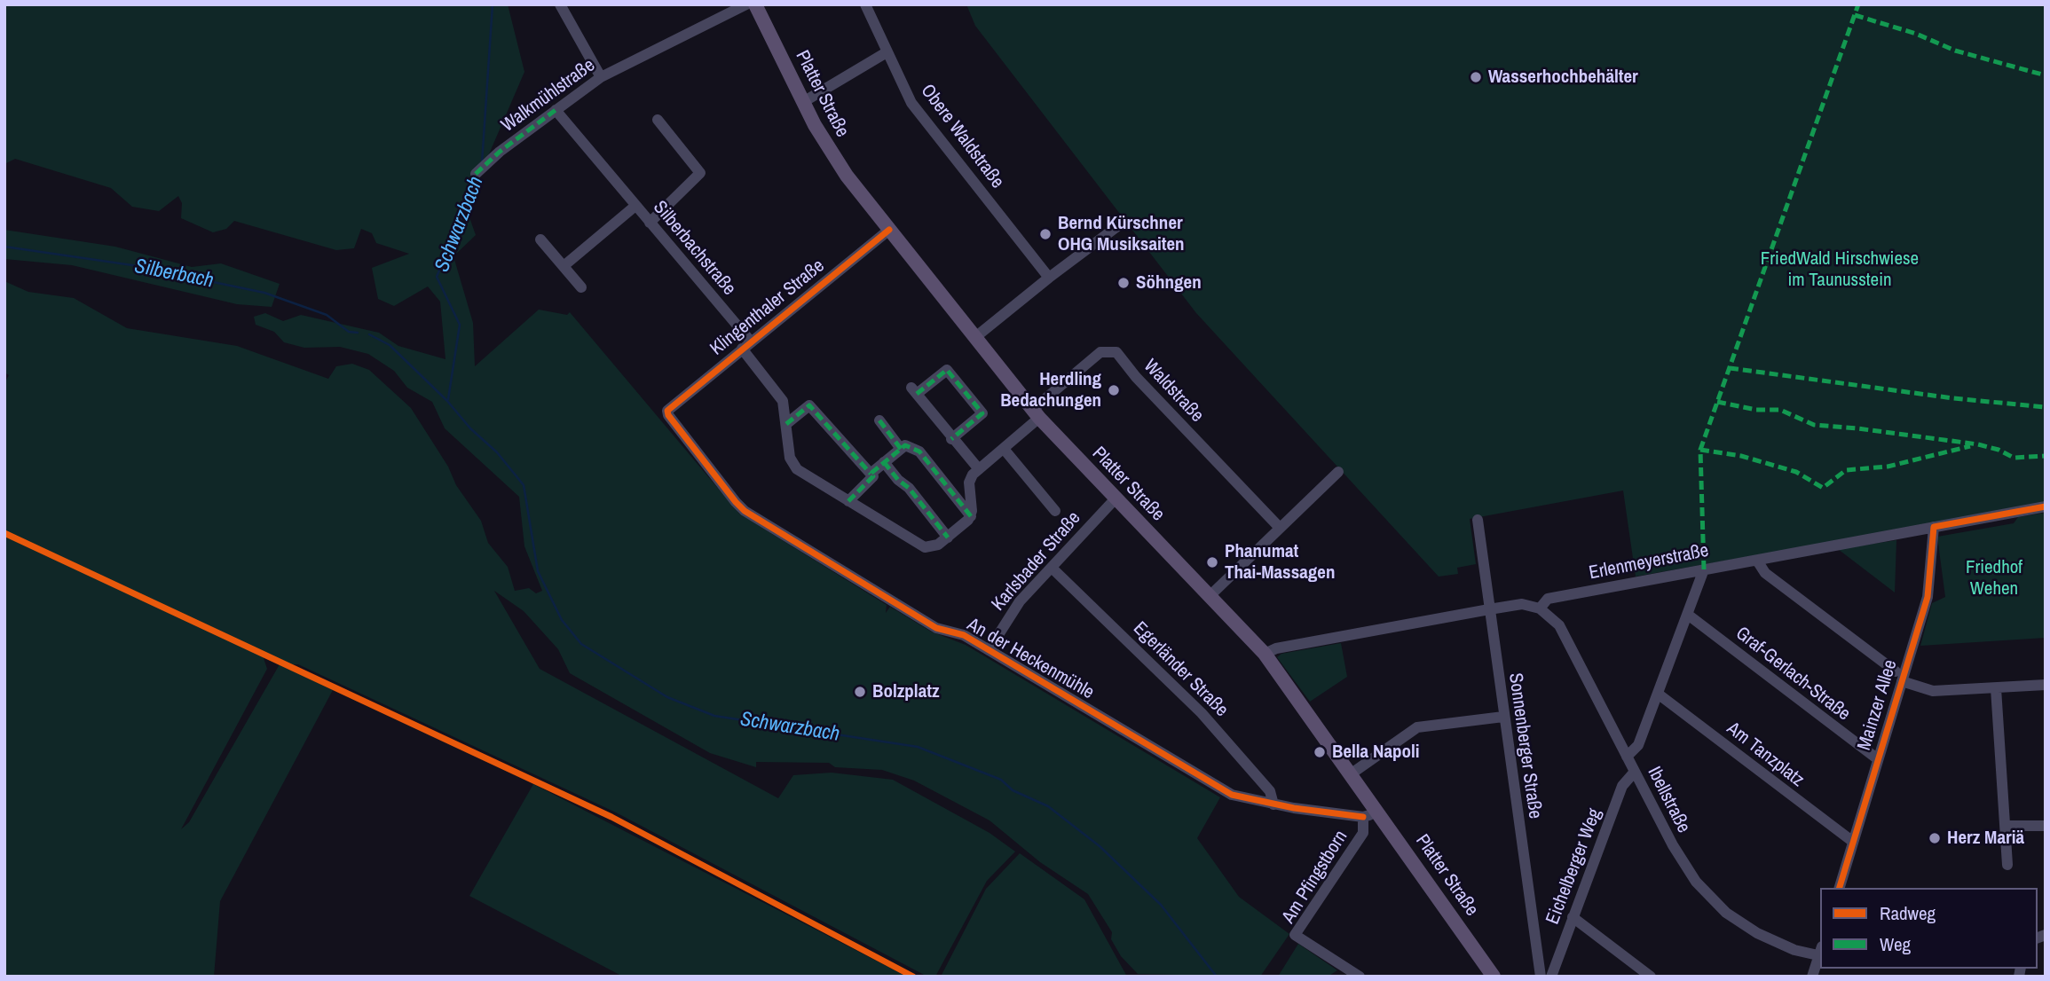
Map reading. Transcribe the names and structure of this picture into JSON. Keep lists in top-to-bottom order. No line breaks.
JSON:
{"streets":{"main road":["Platter Straße"],"street":["Walkmühlstraße","Obere Waldstraße","Silberbachstraße","Klingenthaler Straße","Waldstraße","Karlsbader Straße","Erlenmeyerstraße","An der Heckenmühle","Egerländer Straße","Graf-Gerlach-Straße","Mainzer Allee","Sonnenberger Straße","Am Tanzplatz","Ibellstraße","Eichelberger Weg","Am Pfingstborn"]},"crossings":[["Platter Straße","Klingenthaler Straße"],["Platter Straße","Waldstraße"],["Platter Straße","Karlsbader Straße"],["Platter Straße","Am Pfingstborn"],["Walkmühlstraße","Silberbachstraße"],["Silberbachstraße","Klingenthaler Straße"],["Klingenthaler Straße","An der Heckenmühle"],["Karlsbader Straße","An der Heckenmühle"],["Karlsbader Straße","Egerländer Straße"],["Erlenmeyerstraße","Mainzer Allee"],["Erlenmeyerstraße","Ibellstraße"],["An der Heckenmühle","Egerländer Straße"],["An der Heckenmühle","Am Pfingstborn"],["Graf-Gerlach-Straße","Mainzer Allee"],["Mainzer Allee","Am Tanzplatz"],["Ibellstraße","Eichelberger Weg"]],"water":["Schwarzbach","Silberbach"],"parks":["FriedWald Hirschwiese im Taunusstein","Friedhof Wehen"],"places":["Wasserhochbehälter","Bernd Kürschner OHG Musiksaiten","Söhngen","Herdling Bedachungen","Phanumat Thai-Massagen","Bolzplatz","Bella Napoli","Herz Mariä"],"legend":["Radweg","Weg"]}
